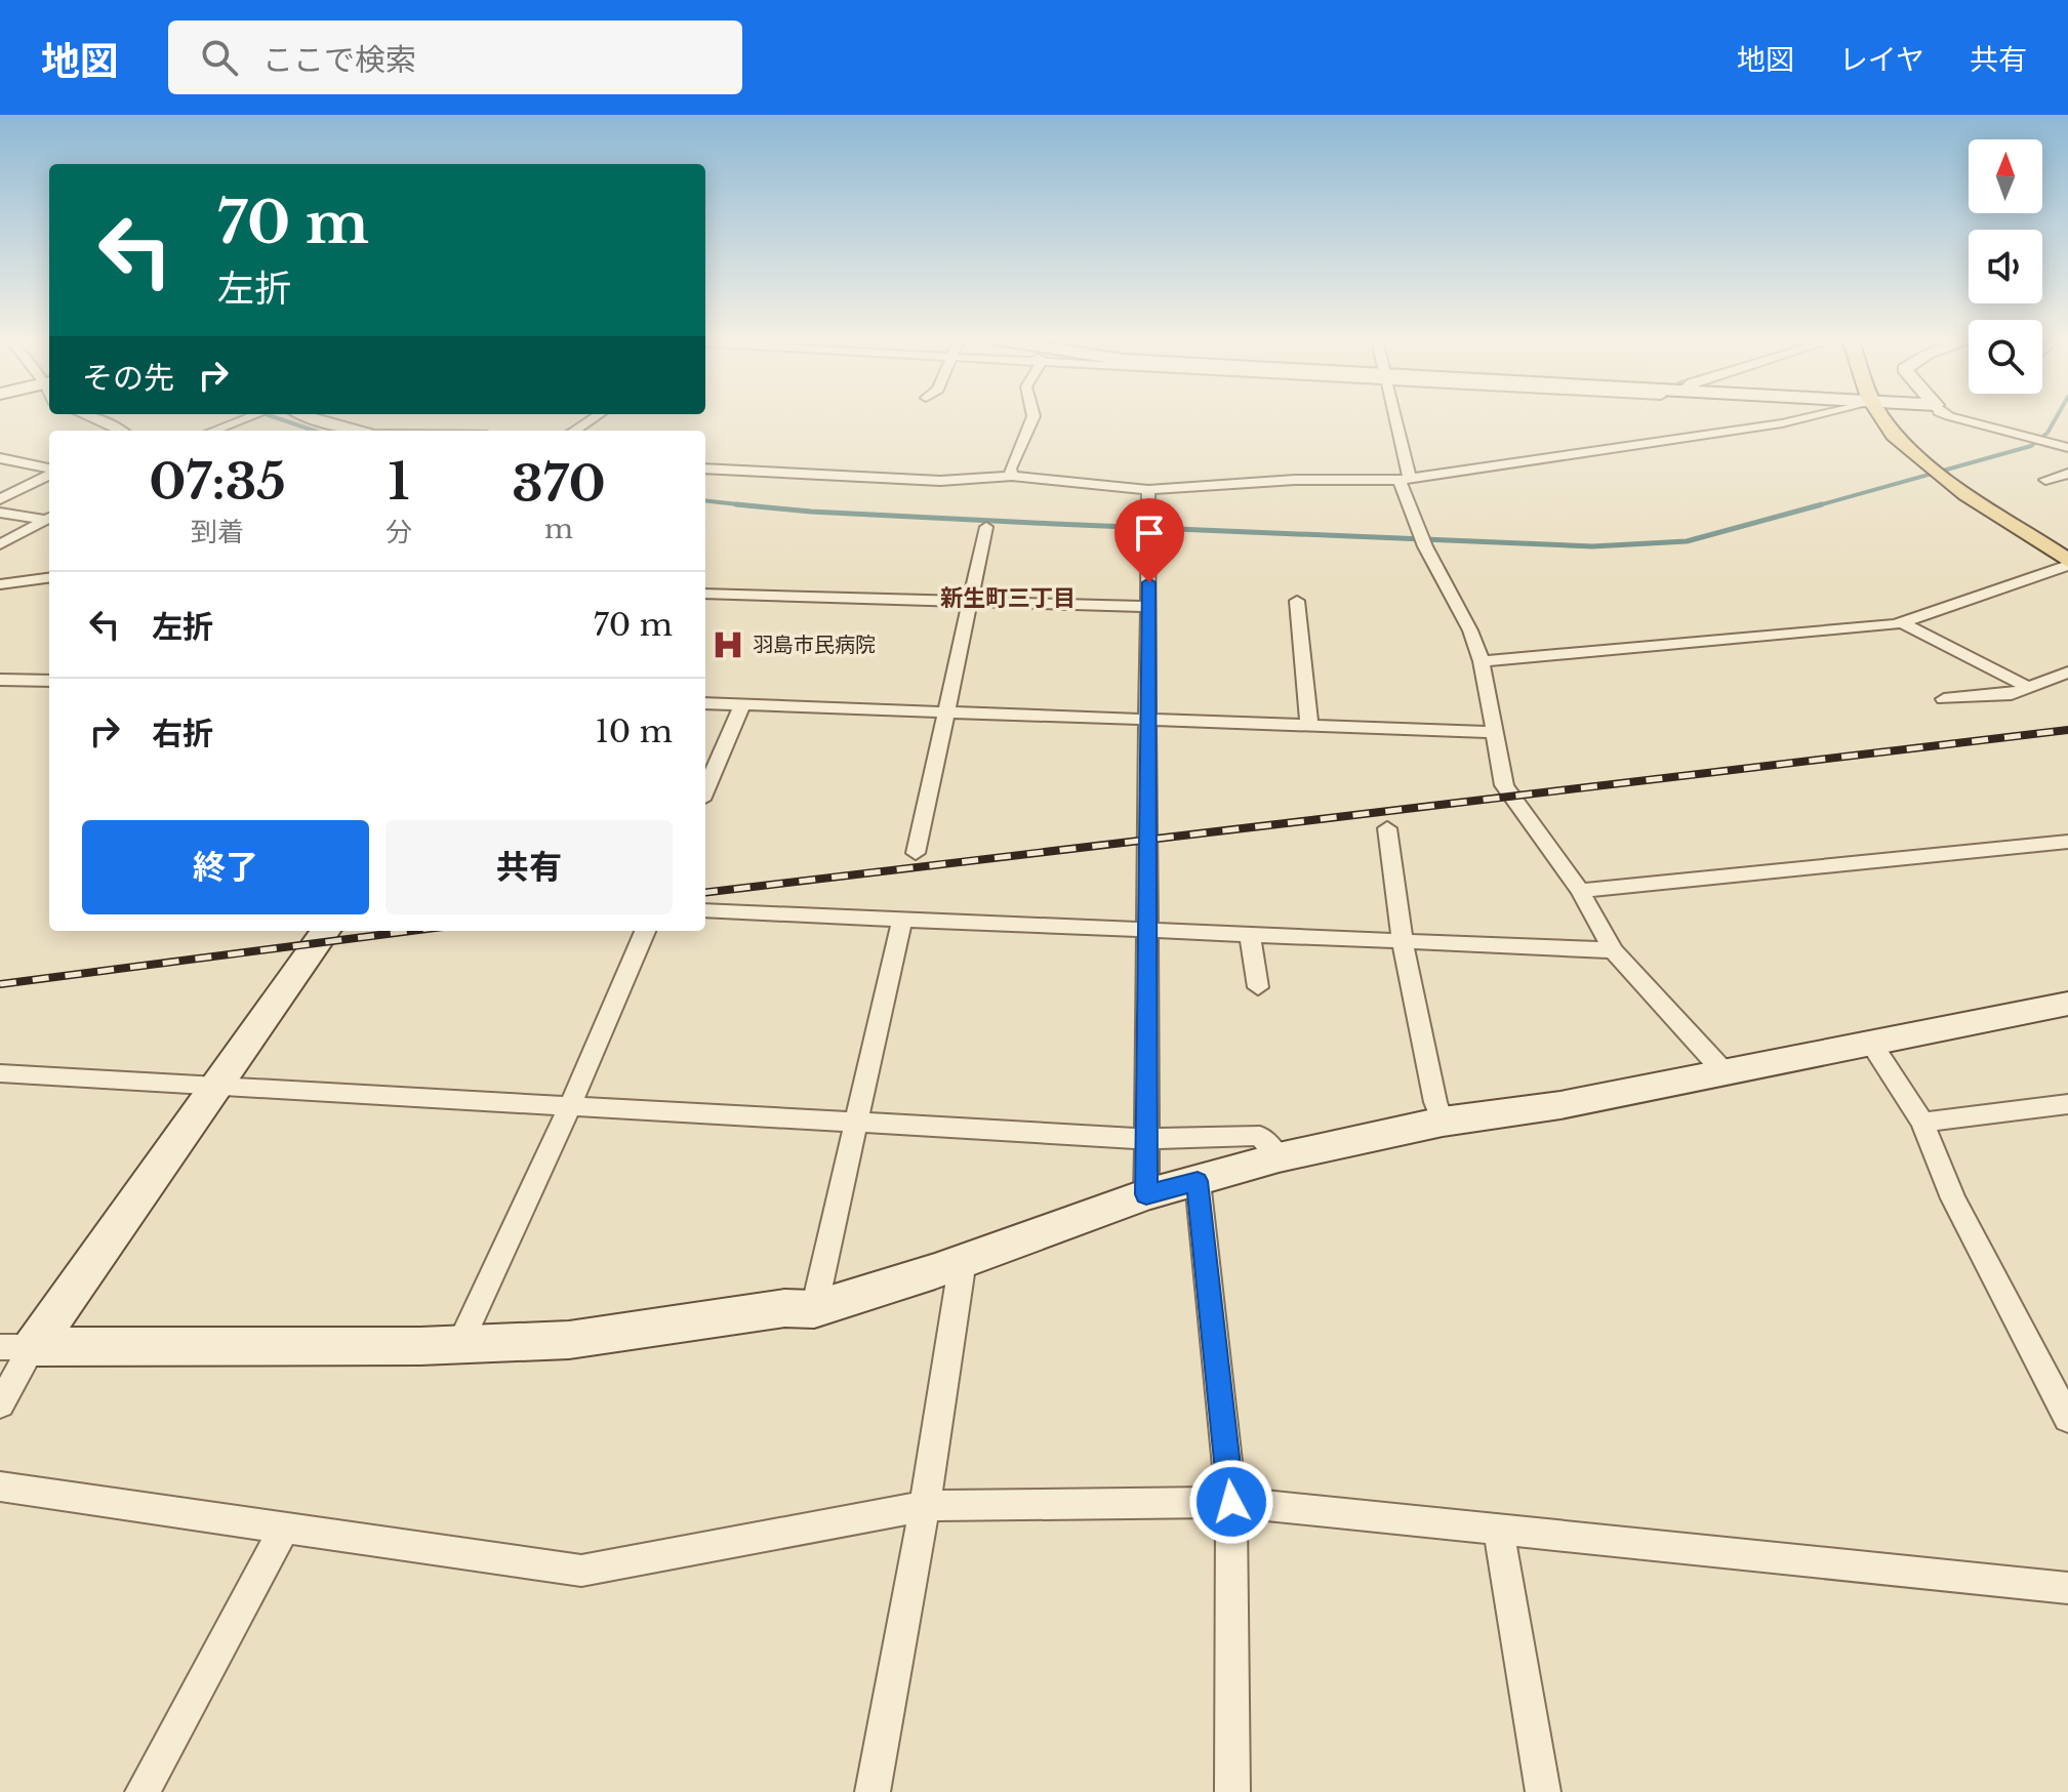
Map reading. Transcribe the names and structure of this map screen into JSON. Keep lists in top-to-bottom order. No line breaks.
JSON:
{"districts":["新生町三丁目"],"places":{"hospital":["羽島市民病院"]},"north":"top","page":{"header":"地図","search":"ここで検索","nav":["地図","レイヤ","共有"],"turn":["70 m","左折"],"then":"その先","eta":["07:35","到着","1","分","370","m"],"list":[{"name":"左折","value":"70 m"},{"name":"右折","value":"10 m"}],"buttons":["終了","共有"]}}
